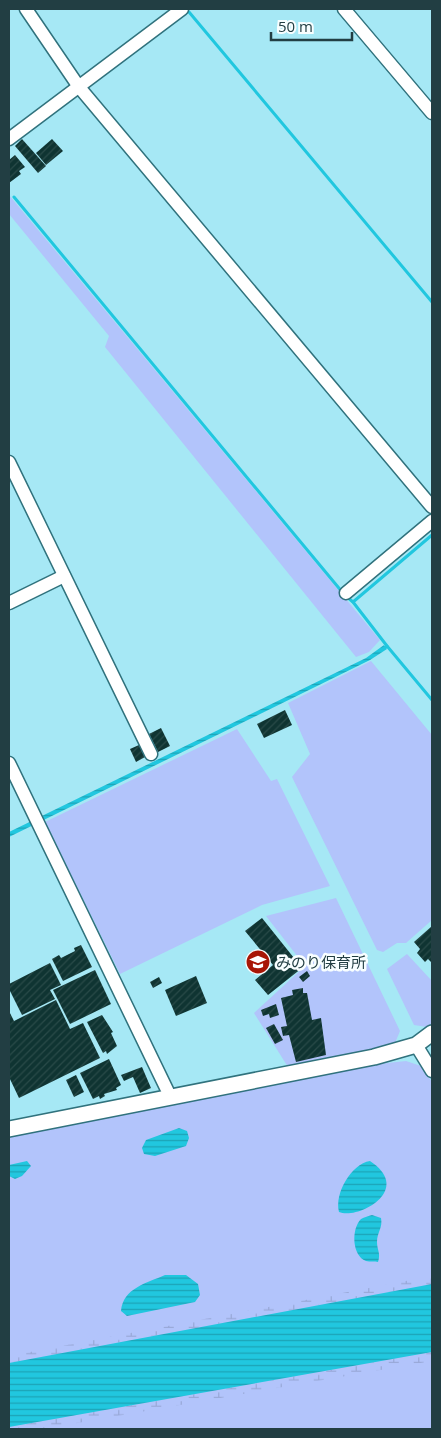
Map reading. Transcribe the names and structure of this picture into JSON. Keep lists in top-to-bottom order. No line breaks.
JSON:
{"places":{"school or university":["みのり保育所"]},"scale_bar":"50 m"}
